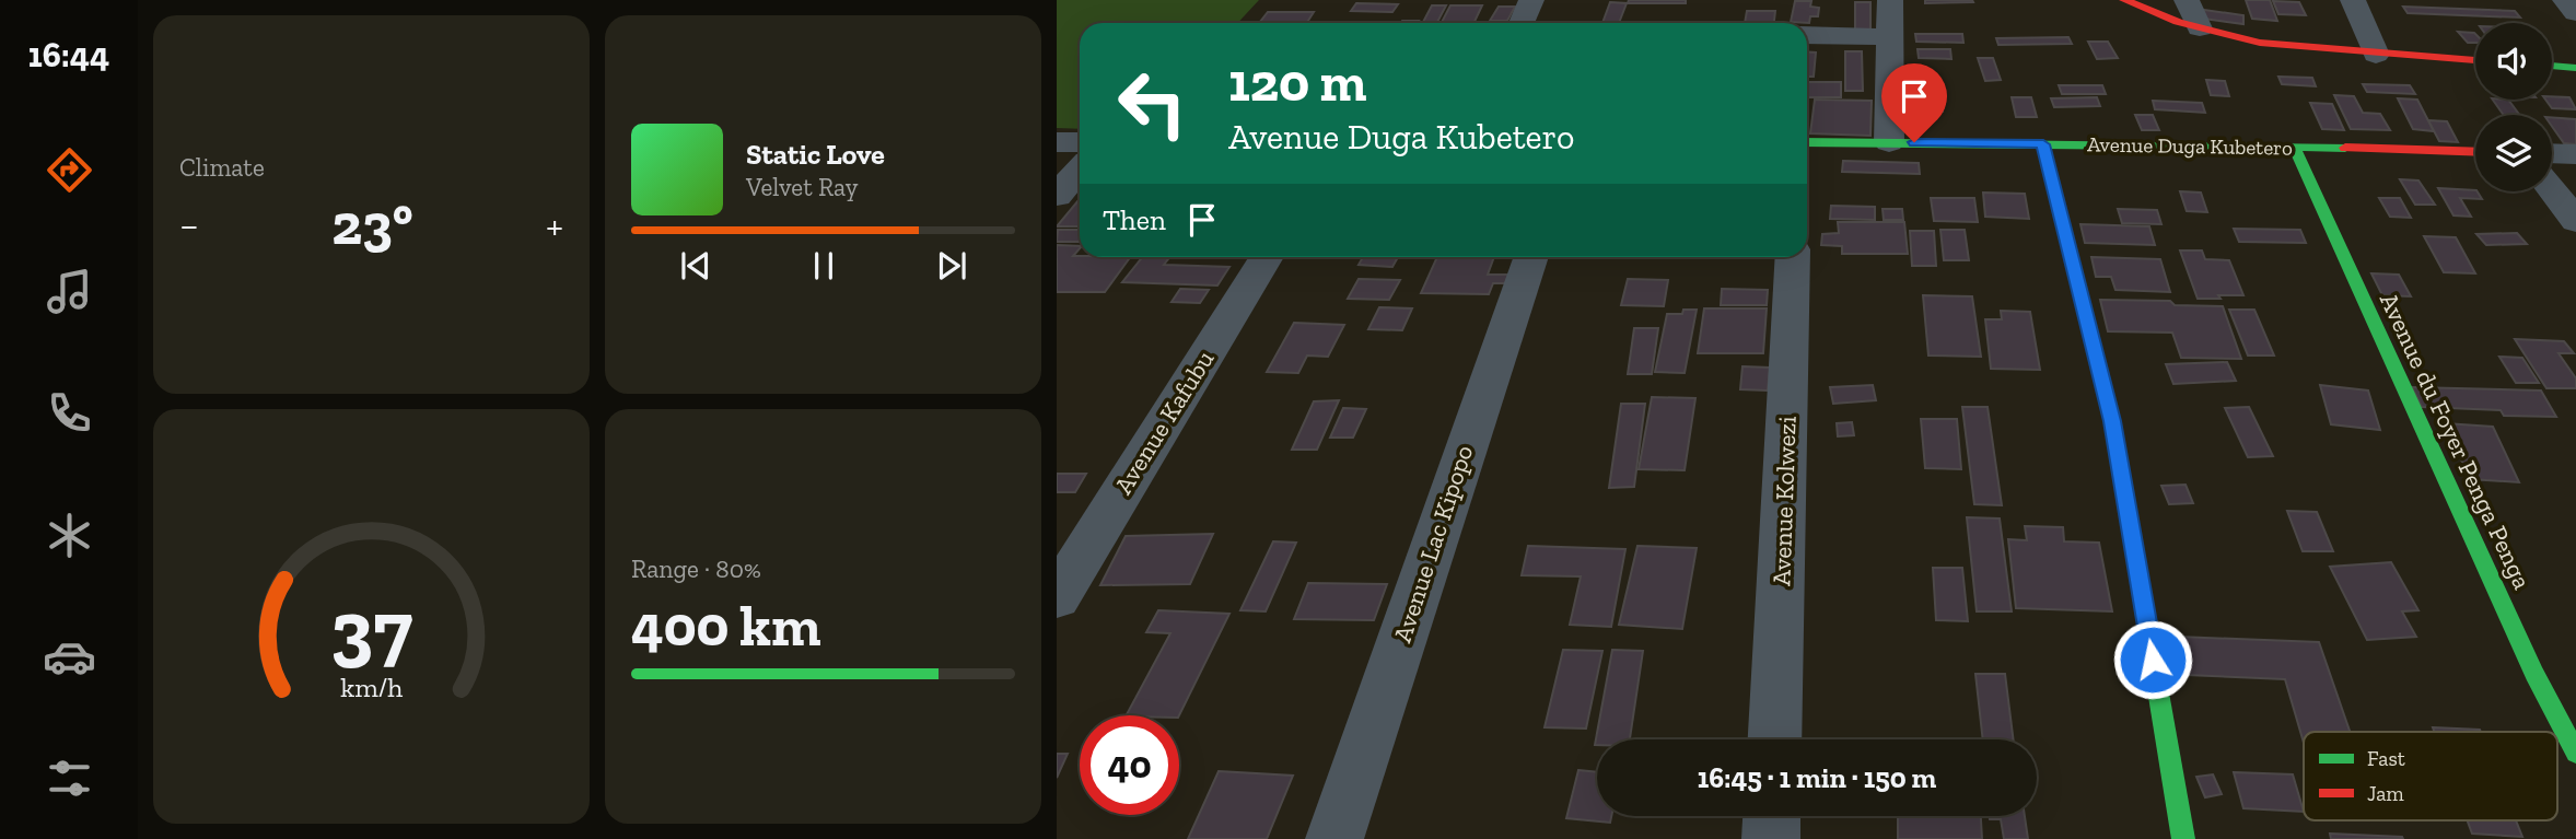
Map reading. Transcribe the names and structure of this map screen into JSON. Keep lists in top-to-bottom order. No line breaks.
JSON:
{"streets":{"street":["Avenue Duga Kubetero","Avenue Kafubu","Avenue du Foyer Penga Penga","Avenue Kolwezi","Avenue Lac Kipopo"]},"crossings":[["Avenue Duga Kubetero","Avenue du Foyer Penga Penga"]],"legend":["Fast","Jam"],"page":{"tabs":"16:44","tile":["Climate",["Range · 80%","400 km"]],"turn":["120 m","Avenue Duga Kubetero"],"song":["Static Love","Velvet Ray"],"then":"Then","heat":["−","23°","+"],"limit":"40","trip":"16:45 · 1 min · 150 m","gauge":["37","km/h"]}}
